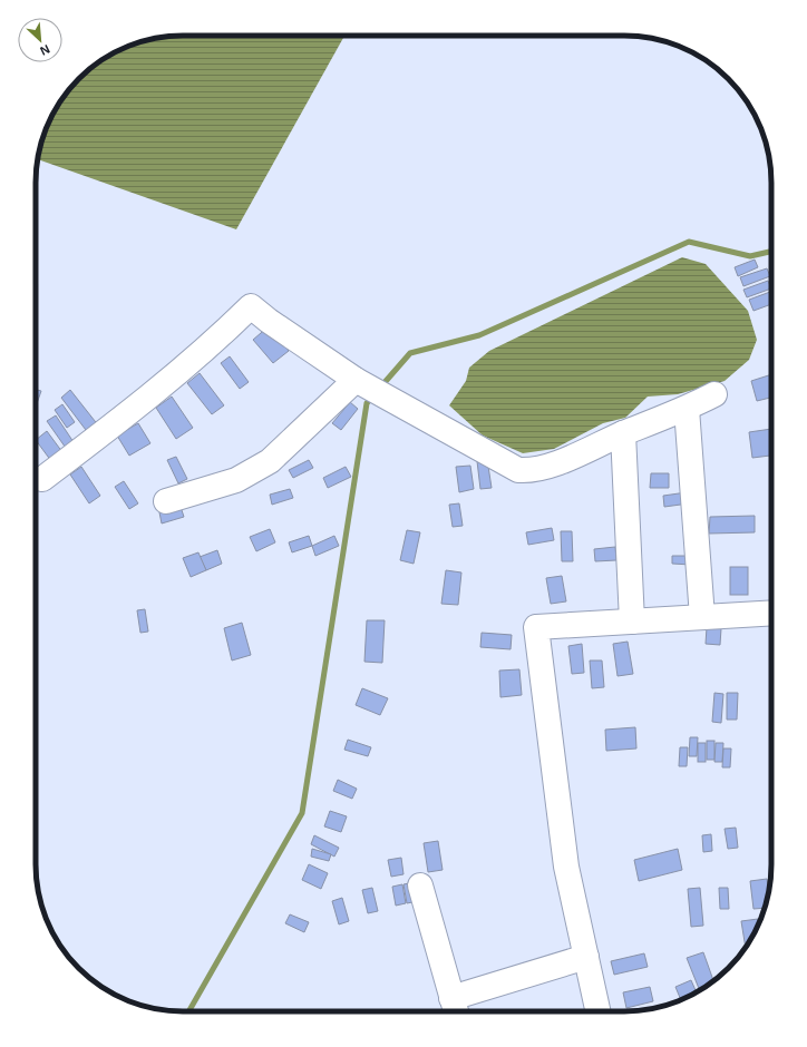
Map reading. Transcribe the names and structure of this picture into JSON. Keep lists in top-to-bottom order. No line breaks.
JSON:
{"north":"bottom right"}
